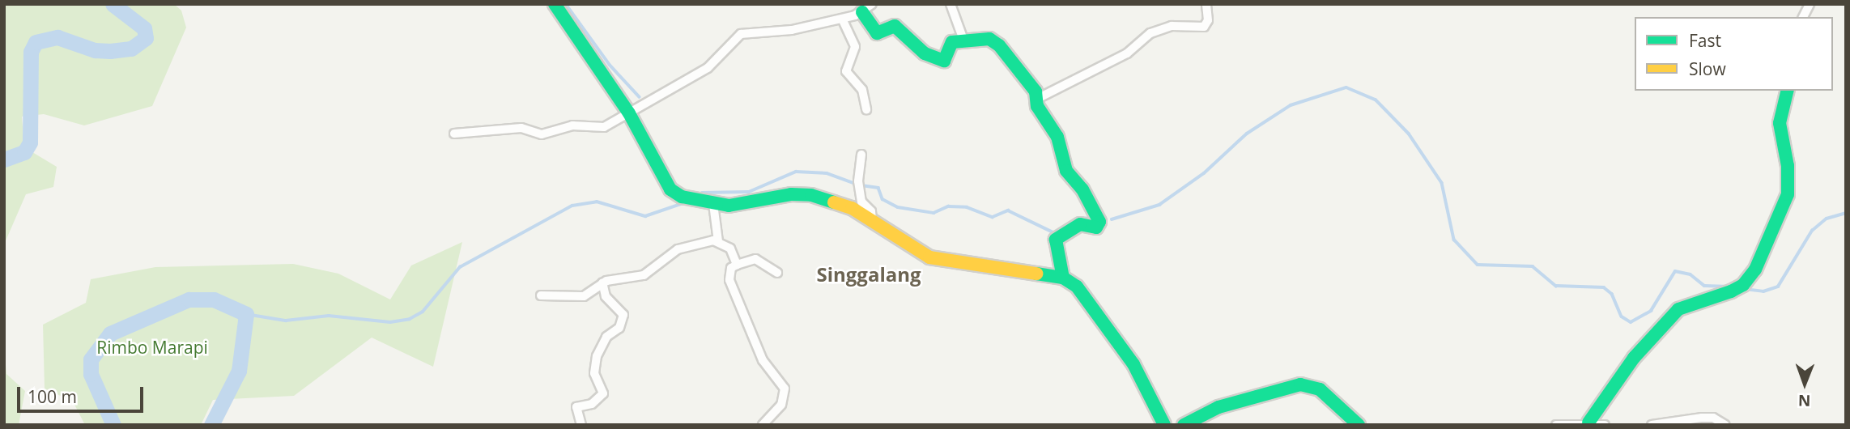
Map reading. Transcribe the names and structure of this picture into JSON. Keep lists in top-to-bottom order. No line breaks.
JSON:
{"districts":["Singgalang"],"parks":["Rimbo Marapi"],"legend":["Fast","Slow"],"scale_bar":"100 m","north":"bottom"}
